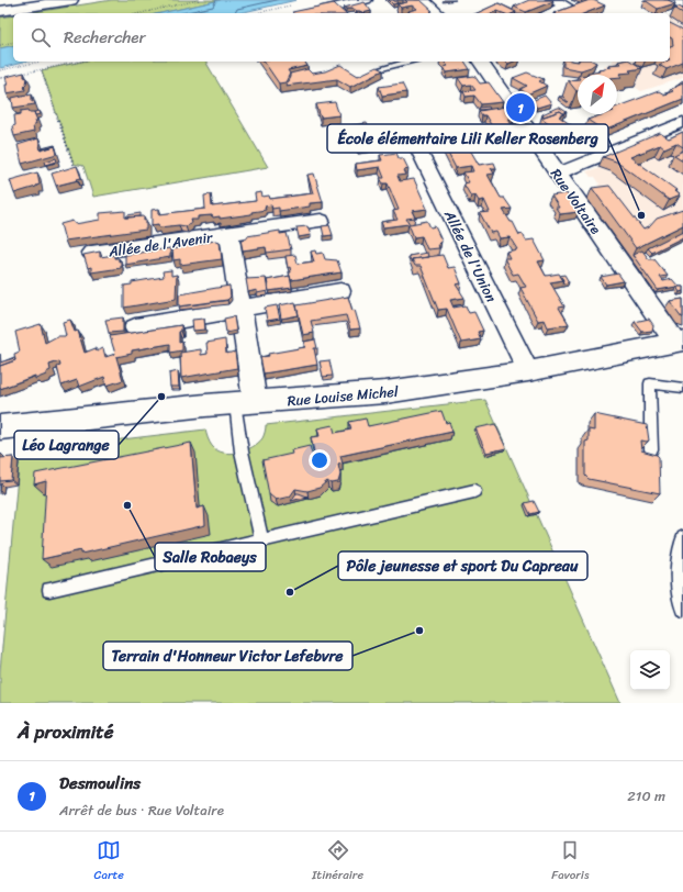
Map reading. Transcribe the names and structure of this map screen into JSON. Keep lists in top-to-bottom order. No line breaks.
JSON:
{"streets":{"main road":["Rue Voltaire","Rue Louise Michel"],"street":["Allée de l'Avenir","Allée de l'Union"]},"crossings":[["Rue Voltaire","Rue Louise Michel"],["Allée de l'Avenir","Rue Louise Michel"],["Allée de l'Union","Rue Louise Michel"]],"places":["École élémentaire Lili Keller Rosenberg","Léo Lagrange","Salle Robaeys","Pôle jeunesse et sport Du Capreau","Terrain d'Honneur Victor Lefebvre"],"north":"top right","page":{"search":"Rechercher","pins":"1","heading":"À proximité","list":[{"mark":"1","name":"Desmoulins","note":"Arrêt de bus · Rue Voltaire","value":"210 m"}],"nav":["Carte","Itinéraire","Favoris"]}}
